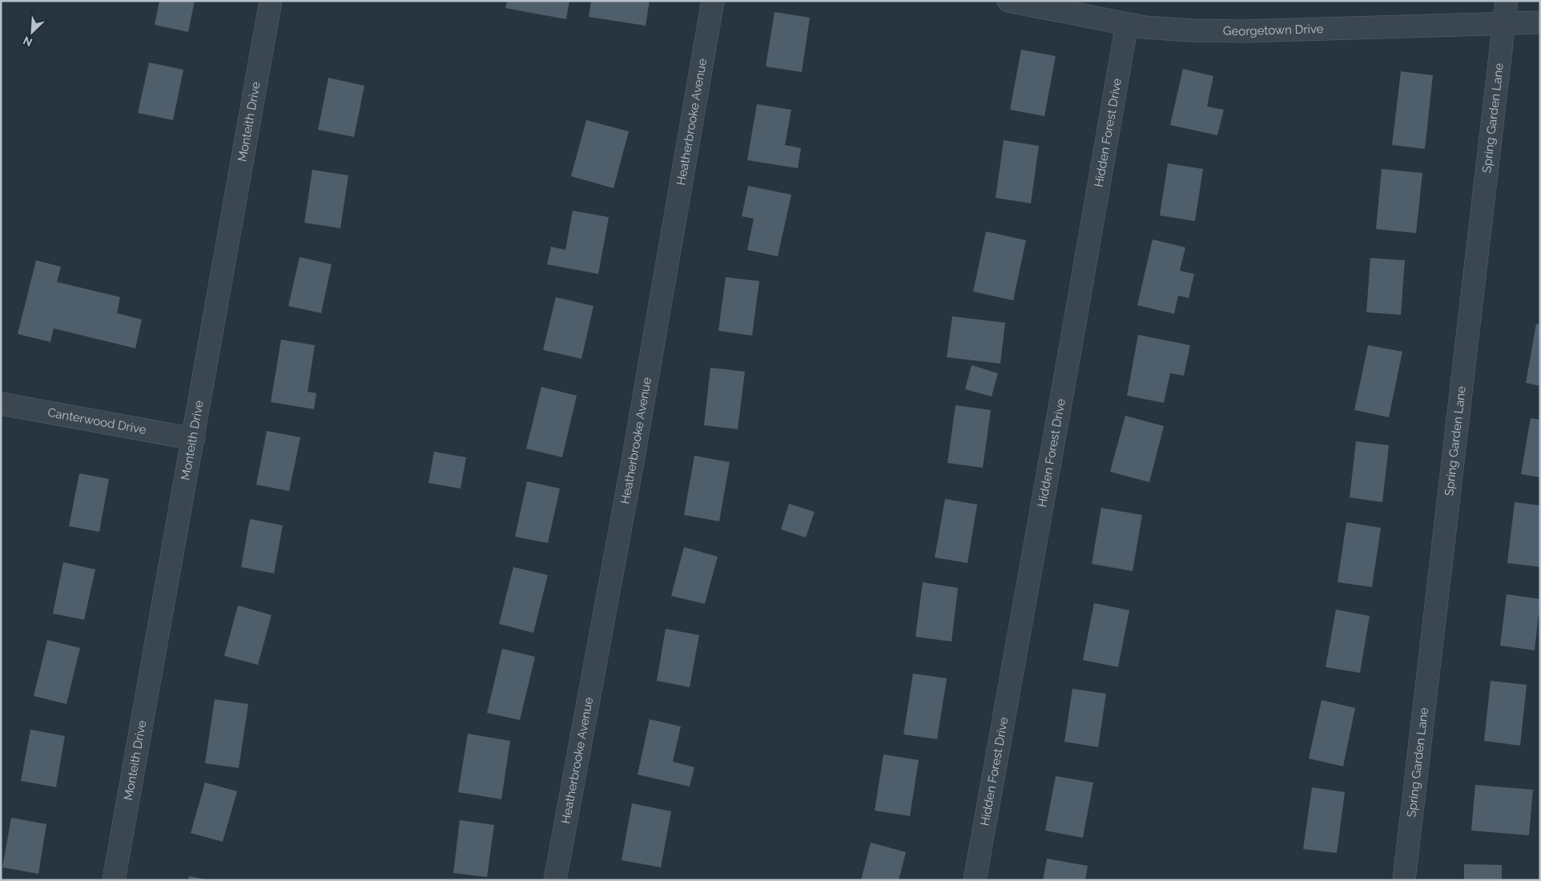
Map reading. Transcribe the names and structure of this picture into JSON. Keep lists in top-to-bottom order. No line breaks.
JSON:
{"streets":{"street":["Georgetown Drive","Spring Garden Lane","Monteith Drive","Heatherbrooke Avenue","Hidden Forest Drive","Canterwood Drive"]},"crossings":[["Georgetown Drive","Spring Garden Lane"],["Georgetown Drive","Hidden Forest Drive"],["Monteith Drive","Canterwood Drive"]],"north":"bottom left"}
